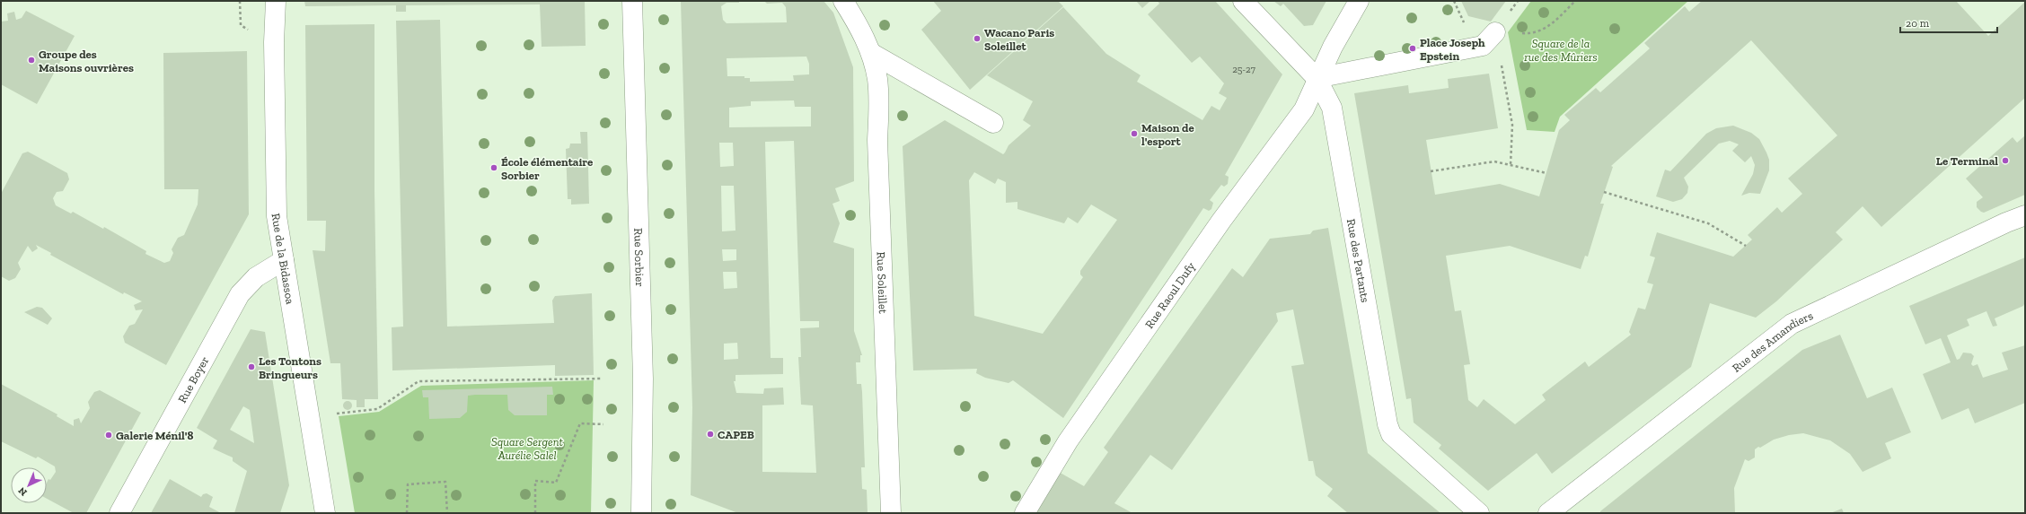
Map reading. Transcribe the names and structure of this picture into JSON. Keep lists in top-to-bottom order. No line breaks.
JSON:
{"streets":{"street":["Rue Sorbier","Rue de la Bidassoa","Rue des Partants","Rue Soleillet","Rue Raoul Dufy","Rue des Amandiers","Rue Boyer"]},"crossings":[["Rue de la Bidassoa","Rue Boyer"],["Rue des Partants","Rue Raoul Dufy"]],"parks":["Square de la rue des Mûriers","Square Sergent Aurélie Salel"],"places":["Wacano Paris Soleillet","Place Joseph Epstein","Groupe des Maisons ouvrières","Maison de l'esport","Le Terminal","École élémentaire Sorbier","Les Tontons Bringueurs","CAPEB","Galerie Ménil'8"],"house_numbers":["25-27"],"scale_bar":"20 m","north":"bottom left"}
